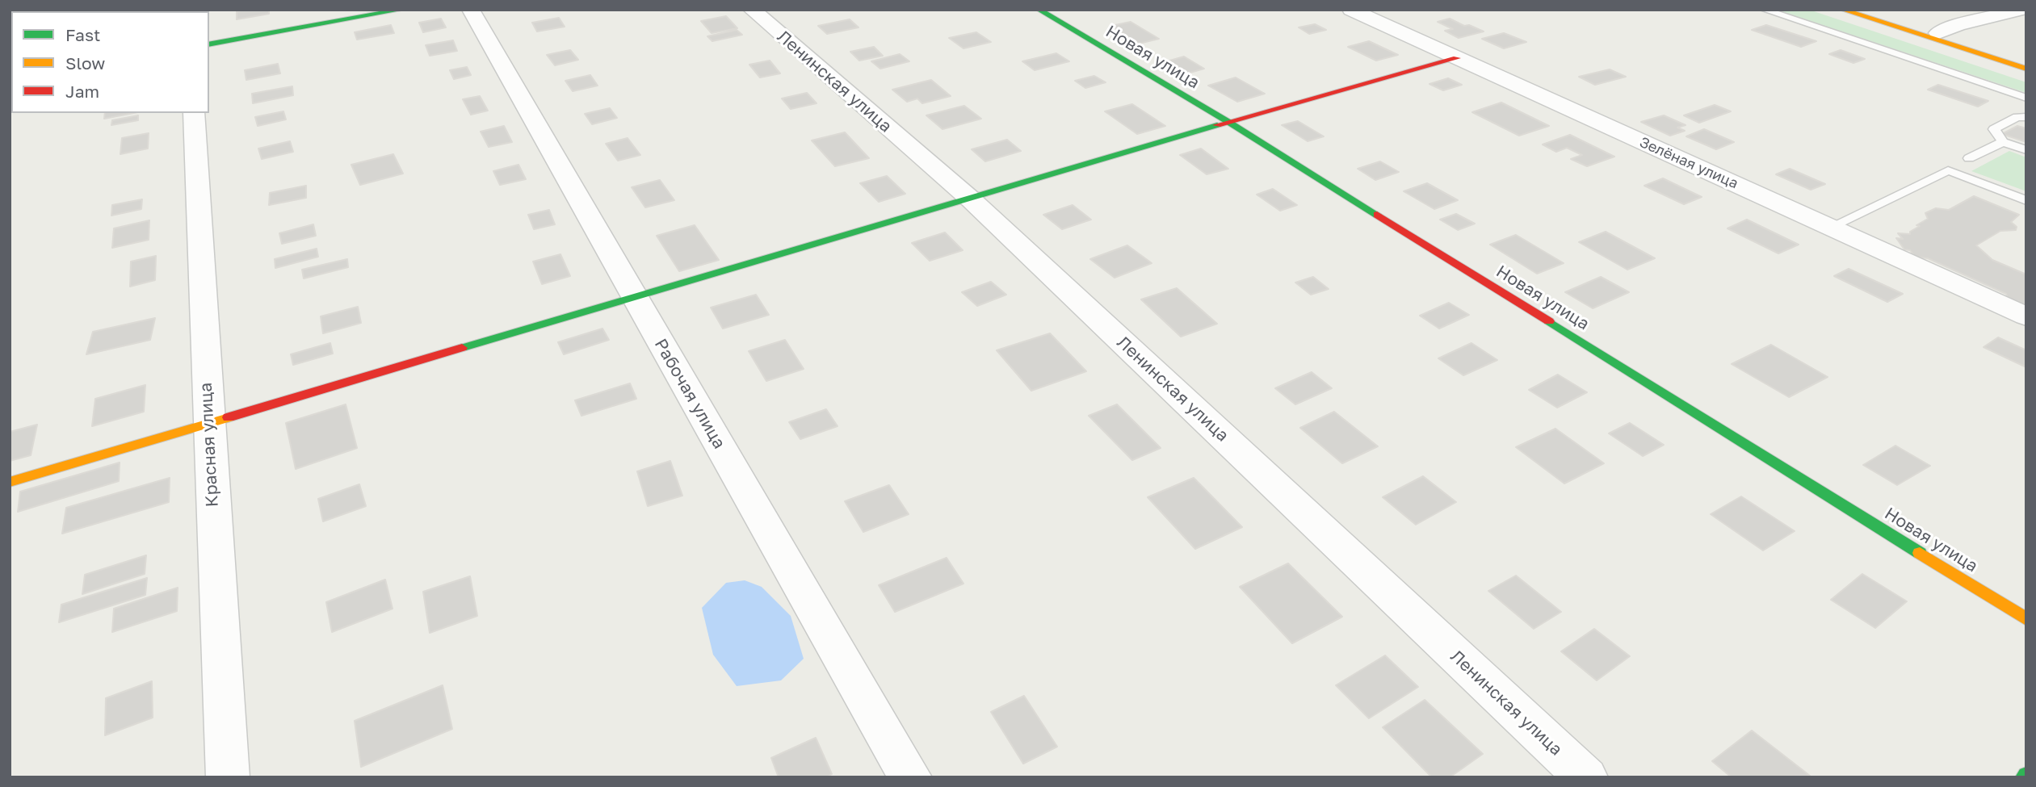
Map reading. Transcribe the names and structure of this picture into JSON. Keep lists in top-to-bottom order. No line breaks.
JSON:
{"streets":{"street":["Новая улица","Ленинская улица","Зелёная улица","Рабочая улица","Красная улица"]},"legend":["Fast","Slow","Jam"]}
